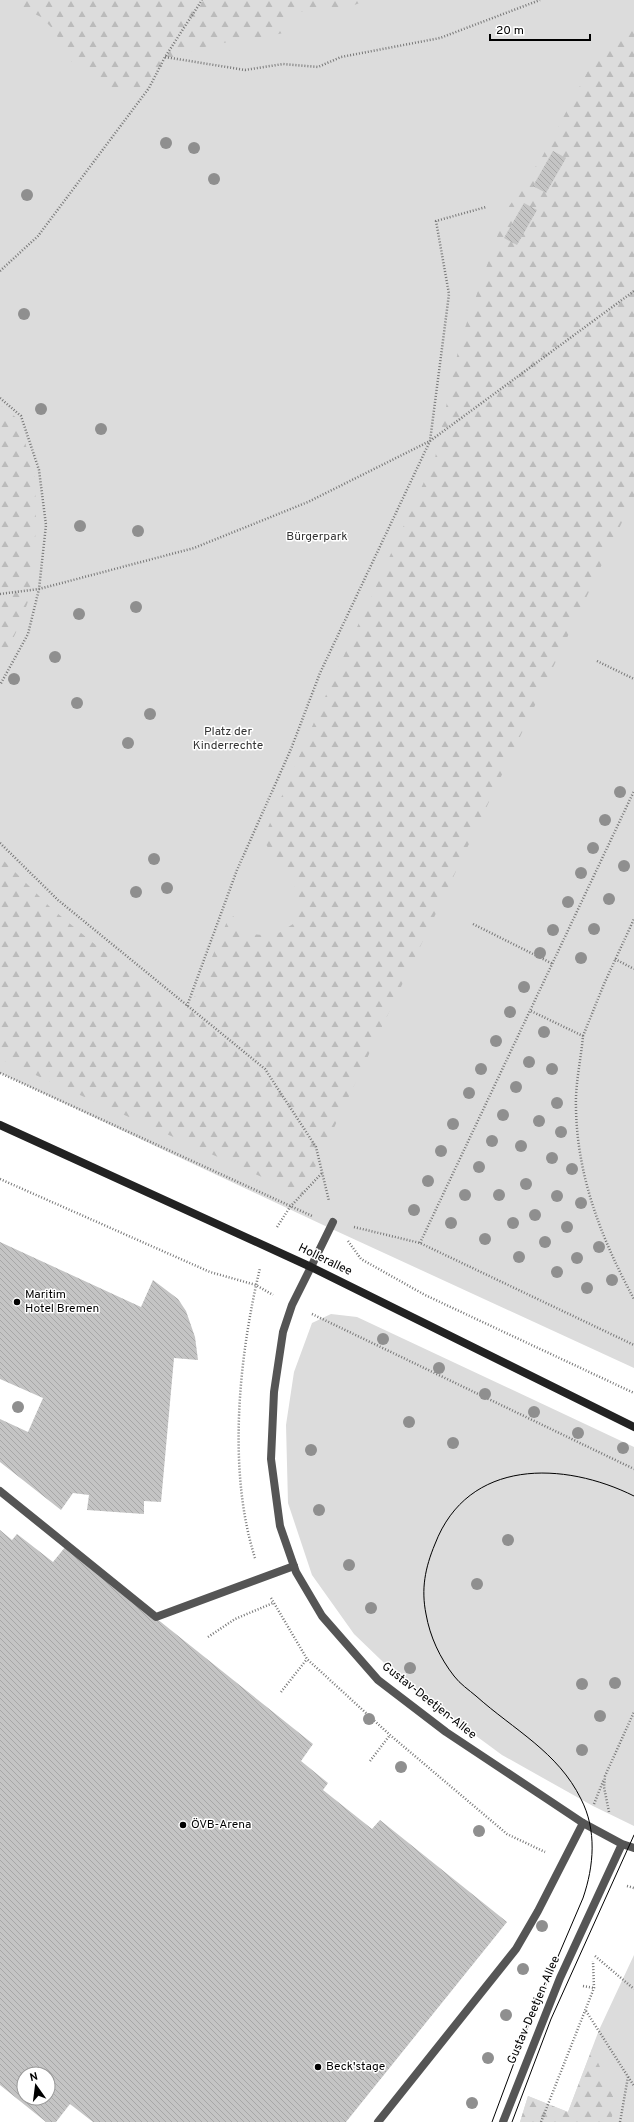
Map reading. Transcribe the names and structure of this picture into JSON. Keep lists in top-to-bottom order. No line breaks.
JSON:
{"streets":{"main road":["Hollerallee"],"street":["Gustav-Deetjen-Allee"]},"crossings":[["Hollerallee","Gustav-Deetjen-Allee"]],"parks":["Bürgerpark","Platz der Kinderrechte"],"places":["Maritim Hotel Bremen","ÖVB-Arena","Beck'stage"],"scale_bar":"20 m","north":"top"}
